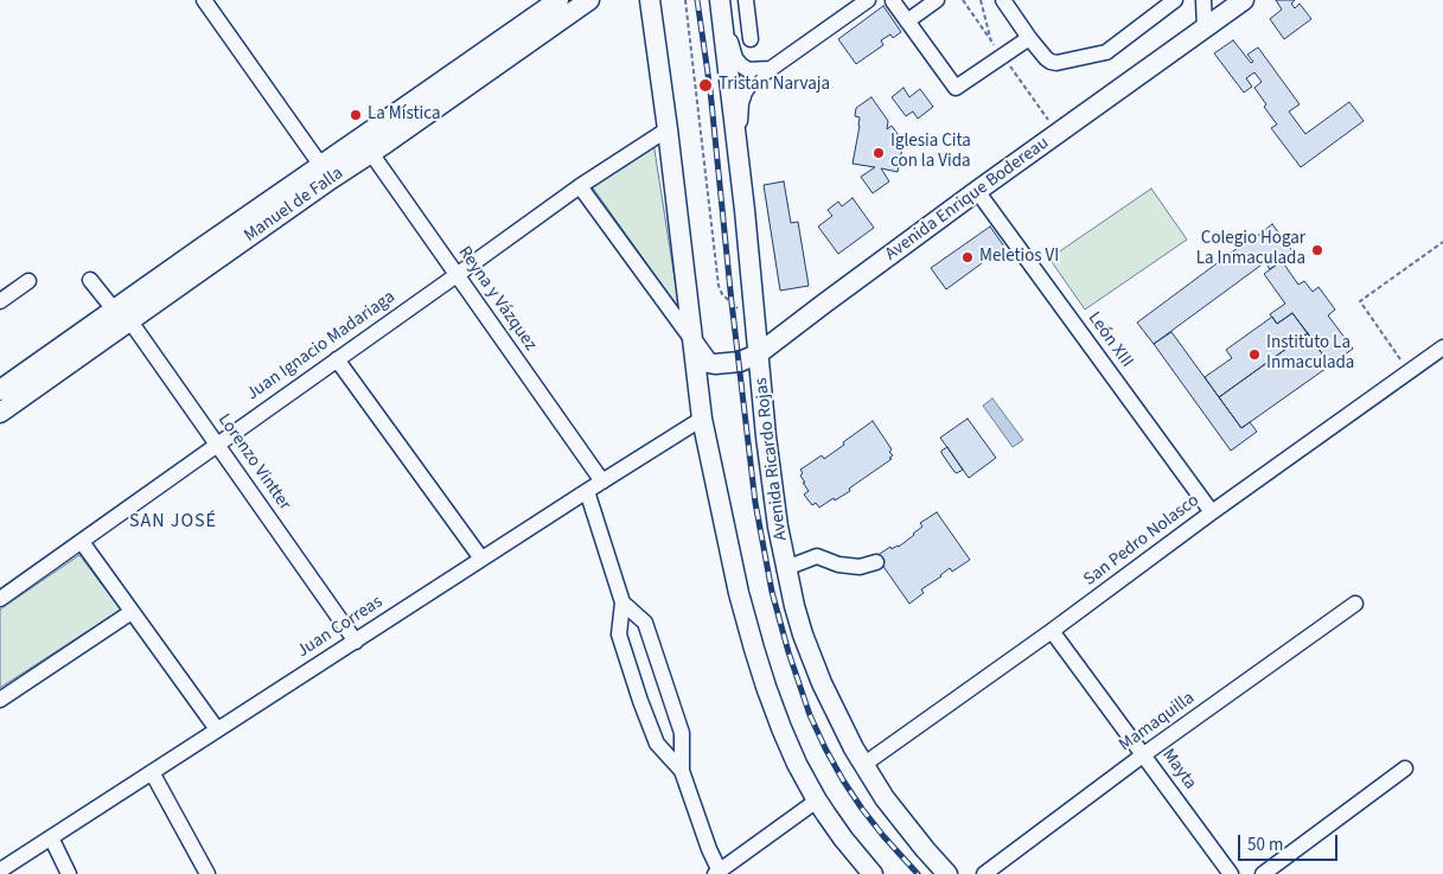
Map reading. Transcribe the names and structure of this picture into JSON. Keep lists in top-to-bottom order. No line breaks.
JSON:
{"streets":{"main road":["Avenida Enrique Bodereau","Manuel de Falla","Avenida Ricardo Rojas"],"street":["Reyna y Vázquez","León XIII","Juan Ignacio Madariaga","Lorenzo Vintter","San Pedro Nolasco","Juan Correas","Mamaquilla","Mayta"]},"crossings":[["Avenida Enrique Bodereau","León XIII"],["Avenida Enrique Bodereau","Avenida Ricardo Rojas"],["Manuel de Falla","Reyna y Vázquez"],["Manuel de Falla","Lorenzo Vintter"],["Reyna y Vázquez","Juan Ignacio Madariaga"],["Reyna y Vázquez","Juan Correas"],["León XIII","San Pedro Nolasco"],["Juan Ignacio Madariaga","Lorenzo Vintter"],["Avenida Ricardo Rojas","San Pedro Nolasco"],["Lorenzo Vintter","Juan Correas"],["San Pedro Nolasco","Mayta"],["Mamaquilla","Mayta"]],"districts":["SAN JOSÉ"],"places":["Tristán Narvaja","La Mística","Iglesia Cita con la Vida","Colegio Hogar La Inmaculada","Meletios VI","Instituto La Inmaculada"],"scale_bar":"50 m"}
